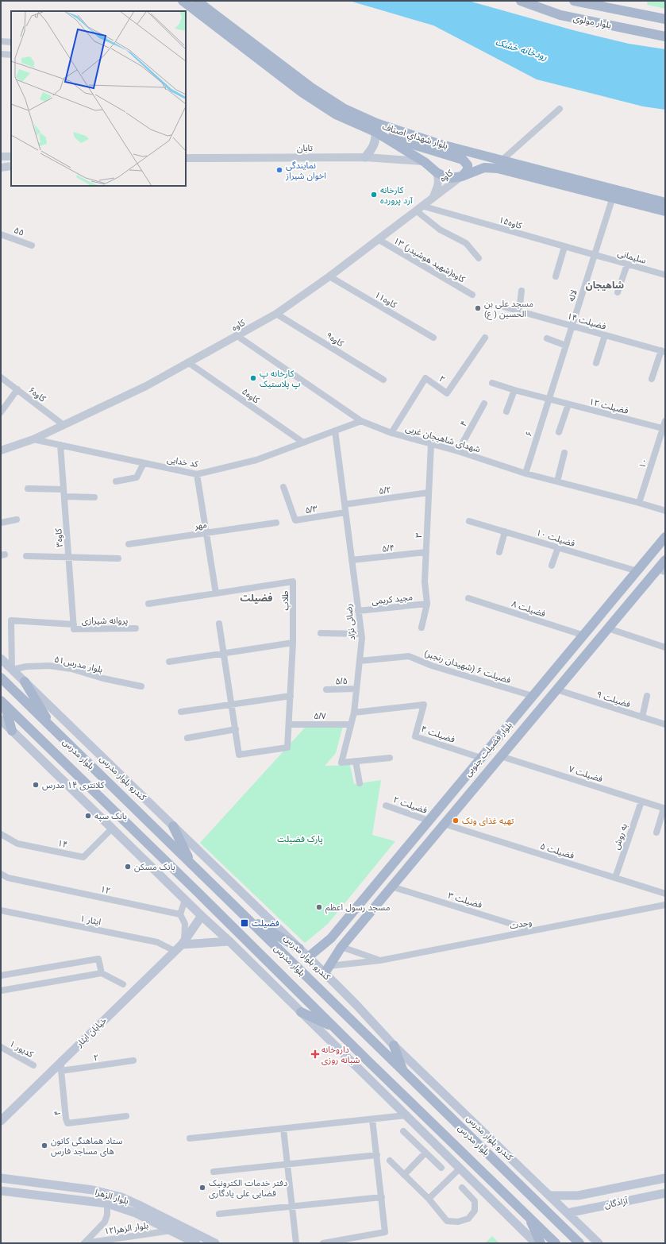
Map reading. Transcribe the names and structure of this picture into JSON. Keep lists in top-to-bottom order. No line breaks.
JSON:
{"streets":{"main road":["بلوار مولوی","بلوار شهداي اصناف","بلوار فضیلت جنوبی","بلوار مدرس","کندرو بلوار مدرس","خیابان ایثار","بلوار الزهرا","آزادگان"],"street":["تابان","کاوه","کاوه۱۵","۵۵","سلیمانی","۱۳ کاوه(شهید هوشیدر)","لاله","کاوه۱۱","فضیلت ۱۴","کاوه۹","۲","کاوه۶","کاوه۵","فضیلت ۱۲","۴","۶","شهدای شاهیجان غربی","کد خدایی","۱۰","۵/۲","۵/۳","مهر","۳","کاوه۳","فضیلت ۱۰","۵/۴","مجید کریمی","طلاب","فضیلت ۸","پروانه شیرازی","رضائی نژاد","بلوار مدرس۵۱","فضیلت ۶ (شهیدان رنجبر)","۵/۵","فضیلت ۹","۵/۷","فضیلت ۴","فضیلت ۷","فضیلت ۲","به روش","۱۴","فضیلت ۵","۱۲","فضیلت ۳","ایثار ۱","وحدت","کدیور ۱","بلوار الزهرا۱۲"]},"crossings":[["بلوار شهداي اصناف","تابان"],["بلوار شهداي اصناف","لاله"],["کاوه","کاوه۱۵"],["کاوه","۱۳ کاوه(شهید هوشیدر)"],["کاوه","کاوه۱۱"],["کاوه","کاوه۹"],["کاوه","کاوه۶"],["کاوه","کاوه۵"],["کاوه","شهدای شاهیجان غربی"],["کاوه","کد خدایی"],["کاوه۱۵","سلیمانی"],["کاوه۱۵","لاله"],["سلیمانی","لاله"],["لاله","فضیلت ۱۴"],["لاله","فضیلت ۱۲"],["لاله","۶"],["۲","۴"],["۲","شهدای شاهیجان غربی"],["کاوه۵","کد خدایی"],["فضیلت ۱۲","۶"],["فضیلت ۱۲","۱۰"],["۴","شهدای شاهیجان غربی"],["۴","خیابان ایثار"],["۶","شهدای شاهیجان غربی"],["شهدای شاهیجان غربی","کد خدایی"],["شهدای شاهیجان غربی","۱۰"],["شهدای شاهیجان غربی","۳"],["کد خدایی","کاوه۳"],["کد خدایی","رضائی نژاد"],["۵/۲","۳"],["۵/۲","رضائی نژاد"],["۵/۳","رضائی نژاد"],["۳","۵/۴"],["۳","مجید کریمی"],["کاوه۳","پروانه شیرازی"],["فضیلت ۱۰","بلوار فضیلت جنوبی"],["۵/۴","رضائی نژاد"],["مجید کریمی","رضائی نژاد"],["طلاب","۵/۷"],["فضیلت ۸","بلوار فضیلت جنوبی"],["پروانه شیرازی","بلوار مدرس۵۱"],["پروانه شیرازی","کندرو بلوار مدرس"],["رضائی نژاد","فضیلت ۶ (شهیدان رنجبر)"],["رضائی نژاد","۵/۵"],["رضائی نژاد","۵/۷"],["رضائی نژاد","فضیلت ۴"],["بلوار مدرس۵۱","کندرو بلوار مدرس"],["فضیلت ۶ (شهیدان رنجبر)","بلوار فضیلت جنوبی"],["فضیلت ۹","بلوار فضیلت جنوبی"],["فضیلت ۴","بلوار فضیلت جنوبی"],["بلوار فضیلت جنوبی","فضیلت ۷"],["بلوار فضیلت جنوبی","کندرو بلوار مدرس"],["بلوار فضیلت جنوبی","فضیلت ۲"],["بلوار فضیلت جنوبی","فضیلت ۵"],["بلوار فضیلت جنوبی","فضیلت ۳"],["بلوار فضیلت جنوبی","وحدت"],["فضیلت ۷","به روش"],["کندرو بلوار مدرس","وحدت"],["کندرو بلوار مدرس","آزادگان"],["به روش","فضیلت ۵"],["فضیلت ۳","وحدت"],["ایثار ۱","خیابان ایثار"],["بلوار الزهرا","بلوار الزهرا۱۲"]],"districts":["شاهیجان","فضیلت"],"water":["رودخانه خشک"],"parks":["پارک فضیلت"],"places":{"other":["نمایندگی اخوان شیراز","کارخانه آرد پرورده","مسجد علی بن الحسین ( ع)","کارخانه پ پ پلاستیک","کلانتری ۱۴ مدرس","بانک سپه","تهیه غذای ونک","بانک مسکن","مسجد رسول اعظم","ستاد هماهنگی کانون های مساجد فارس","دفتر خدمات الکترونیک قضایی علی یادگاری"],"transit":["فضیلت"],"health":["داروخانه شبانه روزی"]}}
